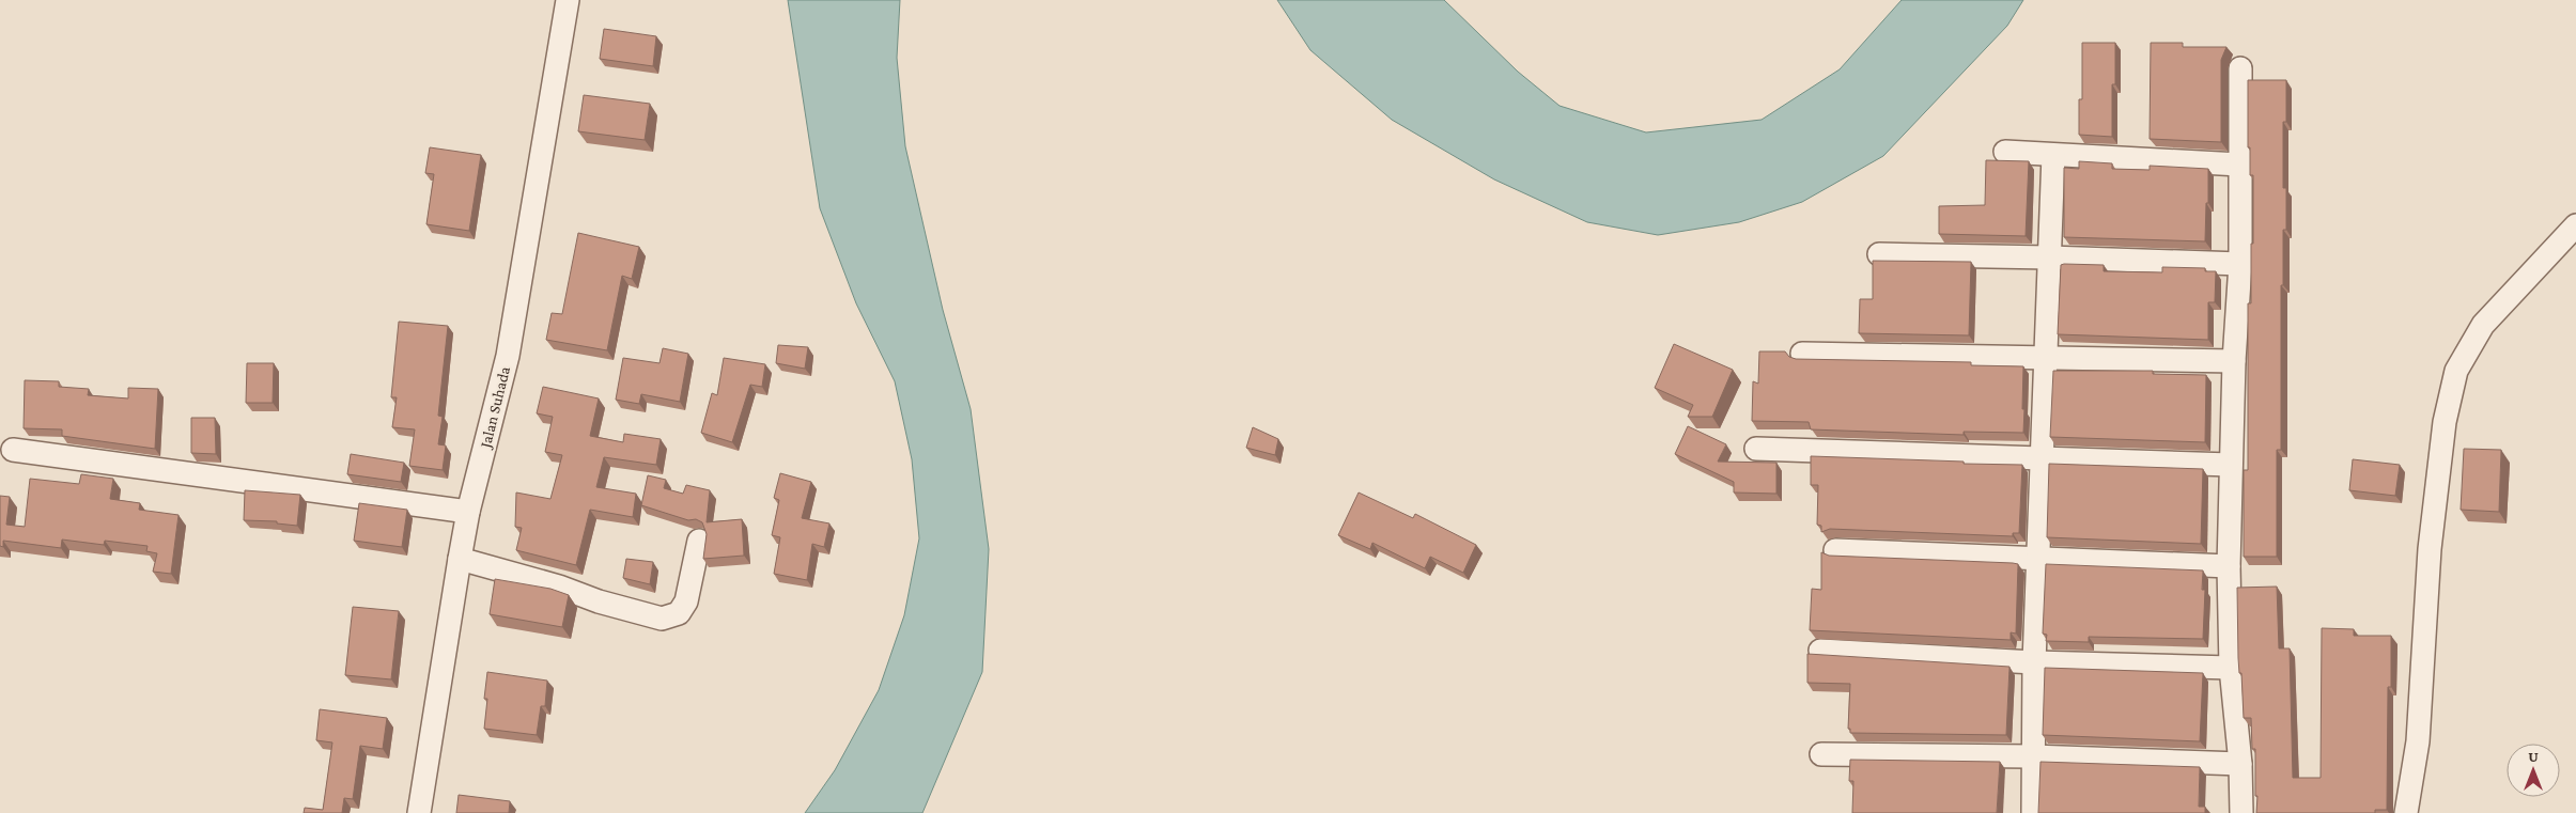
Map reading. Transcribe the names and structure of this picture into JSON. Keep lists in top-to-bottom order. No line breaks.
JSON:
{"streets":{"street":["Jalan Suhada"]},"north":"top"}
